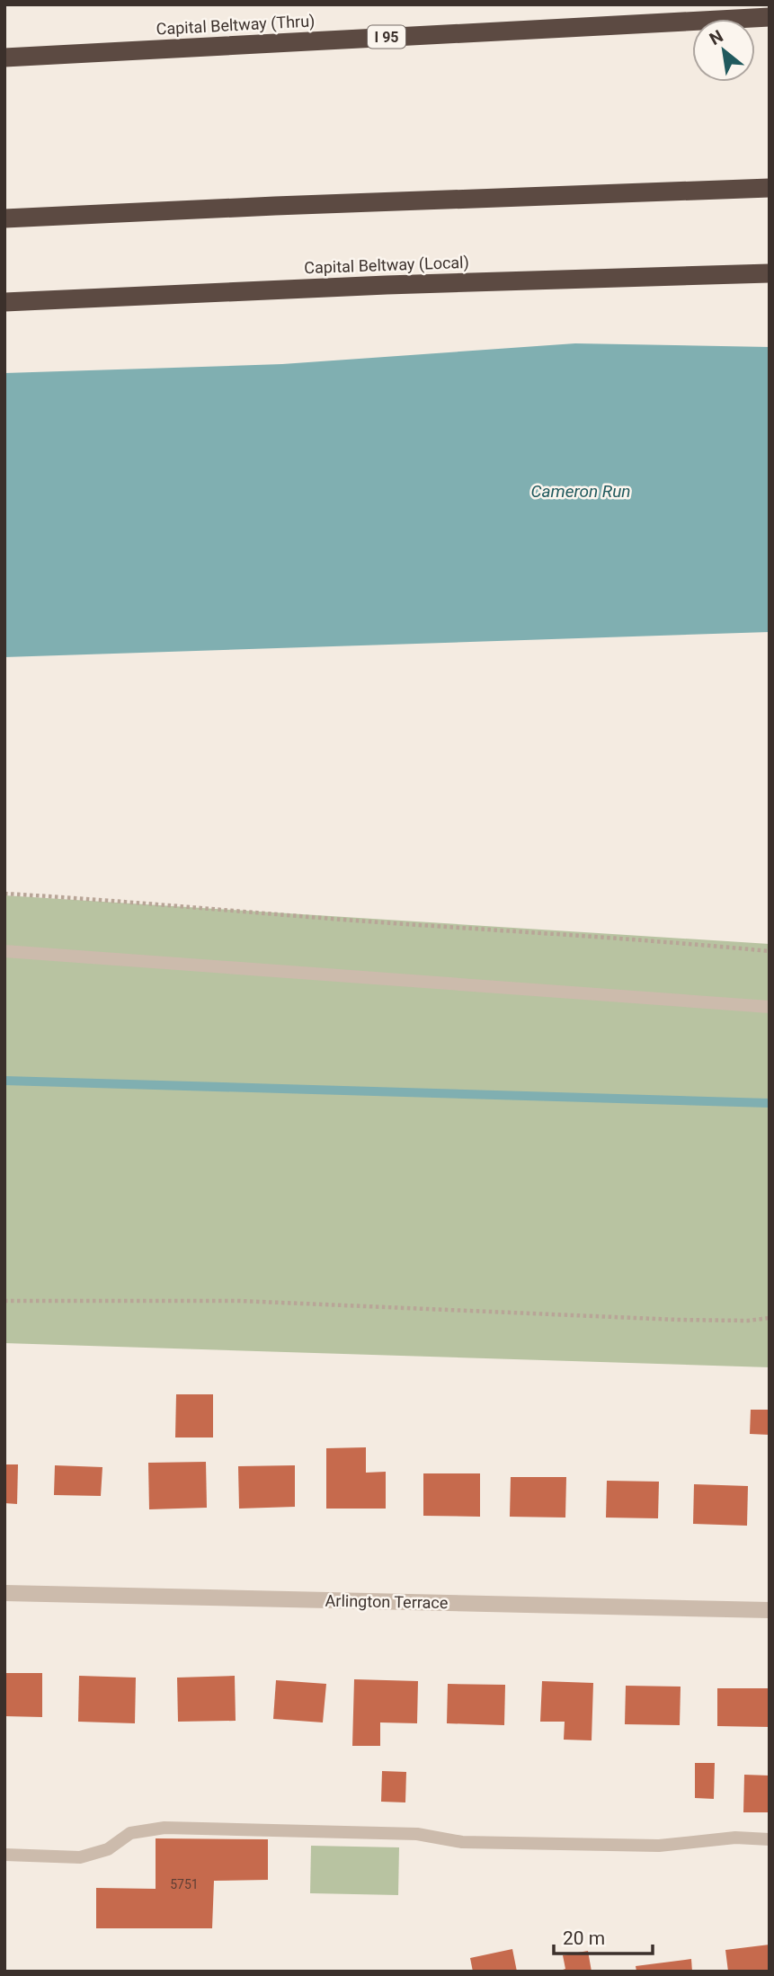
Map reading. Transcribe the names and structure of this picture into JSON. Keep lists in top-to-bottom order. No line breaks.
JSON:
{"streets":{"highway":["Capital Beltway (Thru)","I 95","Capital Beltway (Local)"],"street":["Arlington Terrace"]},"water":["Cameron Run"],"house_numbers":["5751"],"scale_bar":"20 m","north":"top left"}
